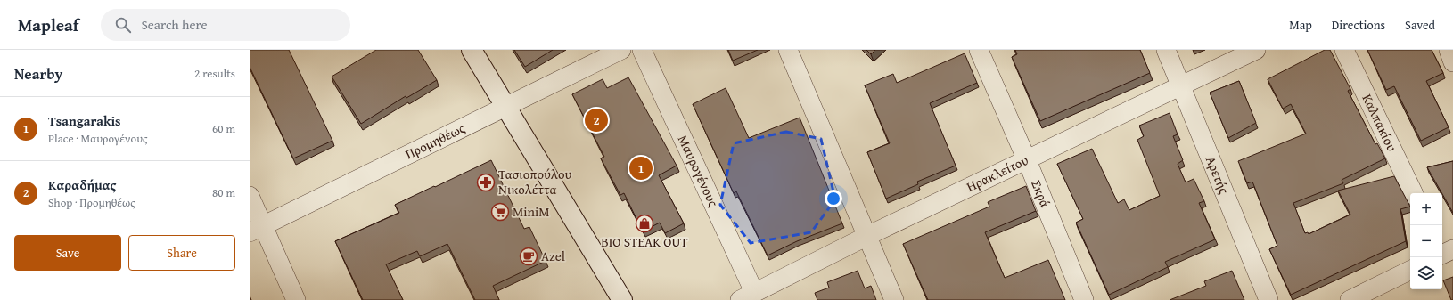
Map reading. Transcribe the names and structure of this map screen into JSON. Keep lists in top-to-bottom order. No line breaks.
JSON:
{"streets":{"street":["Καλπακίου","Προμηθέως","Μαυρογένους","Ηρακλείτου","Αρετής","Σκρά"]},"crossings":[["Μαυρογένους","Ηρακλείτου"],["Ηρακλείτου","Αρετής"],["Ηρακλείτου","Σκρά"]],"places":{"pharmacy":["Τασιοπούλου Νικολέττα"],"supermarket":["MiniM"],"shop":["BIO STEAK OUT"],"cafe":["Azel"]},"page":{"header":"Mapleaf","search":"Search here","nav":["Map","Directions","Saved"],"heading":["Nearby","2 results"],"list":[{"mark":"1","name":"Tsangarakis","note":"Place · Μαυρογένους","value":"60 m"},{"mark":"2","name":"Καραδήμας","note":"Shop · Προμηθέως","value":"80 m"}],"pins":["2","1"],"map_buttons":["+","−"],"buttons":["Save","Share"]}}
